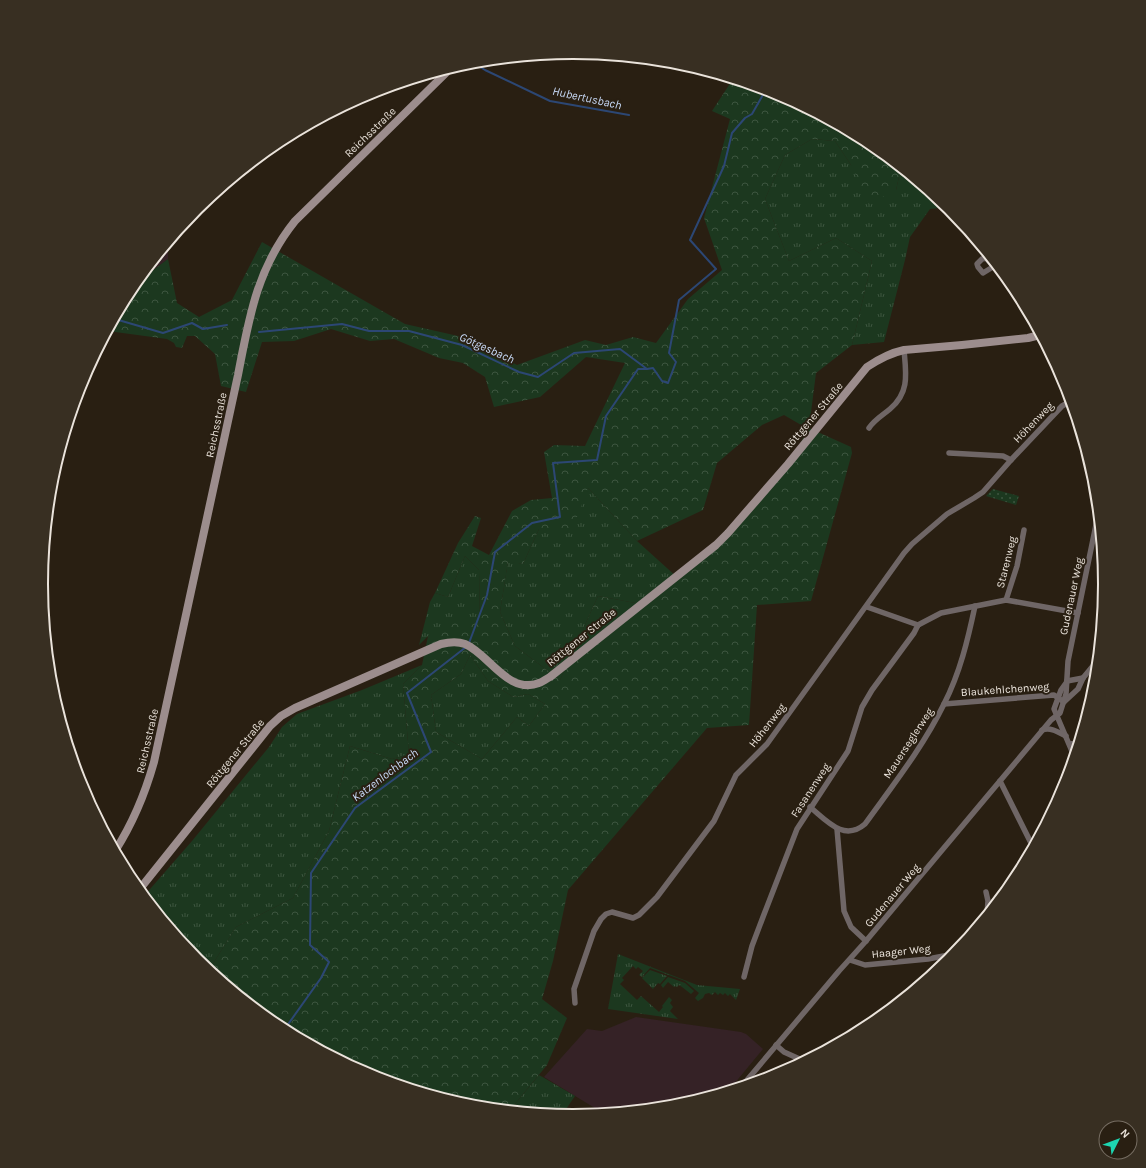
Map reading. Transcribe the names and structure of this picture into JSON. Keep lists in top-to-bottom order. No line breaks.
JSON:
{"streets":{"street":["Reichsstraße","Röttgener Straße","Höhenweg","Starenweg","Gudenauer Weg","Blaukehlchenweg","Mauerseglerweg","Fasanenweg","Haager Weg"]},"crossings":[["Gudenauer Weg","Blaukehlchenweg"],["Gudenauer Weg","Haager Weg"],["Blaukehlchenweg","Mauerseglerweg"]],"water":["Hubertusbach","Götgesbach","Katzenlochbach"],"north":"top right"}
